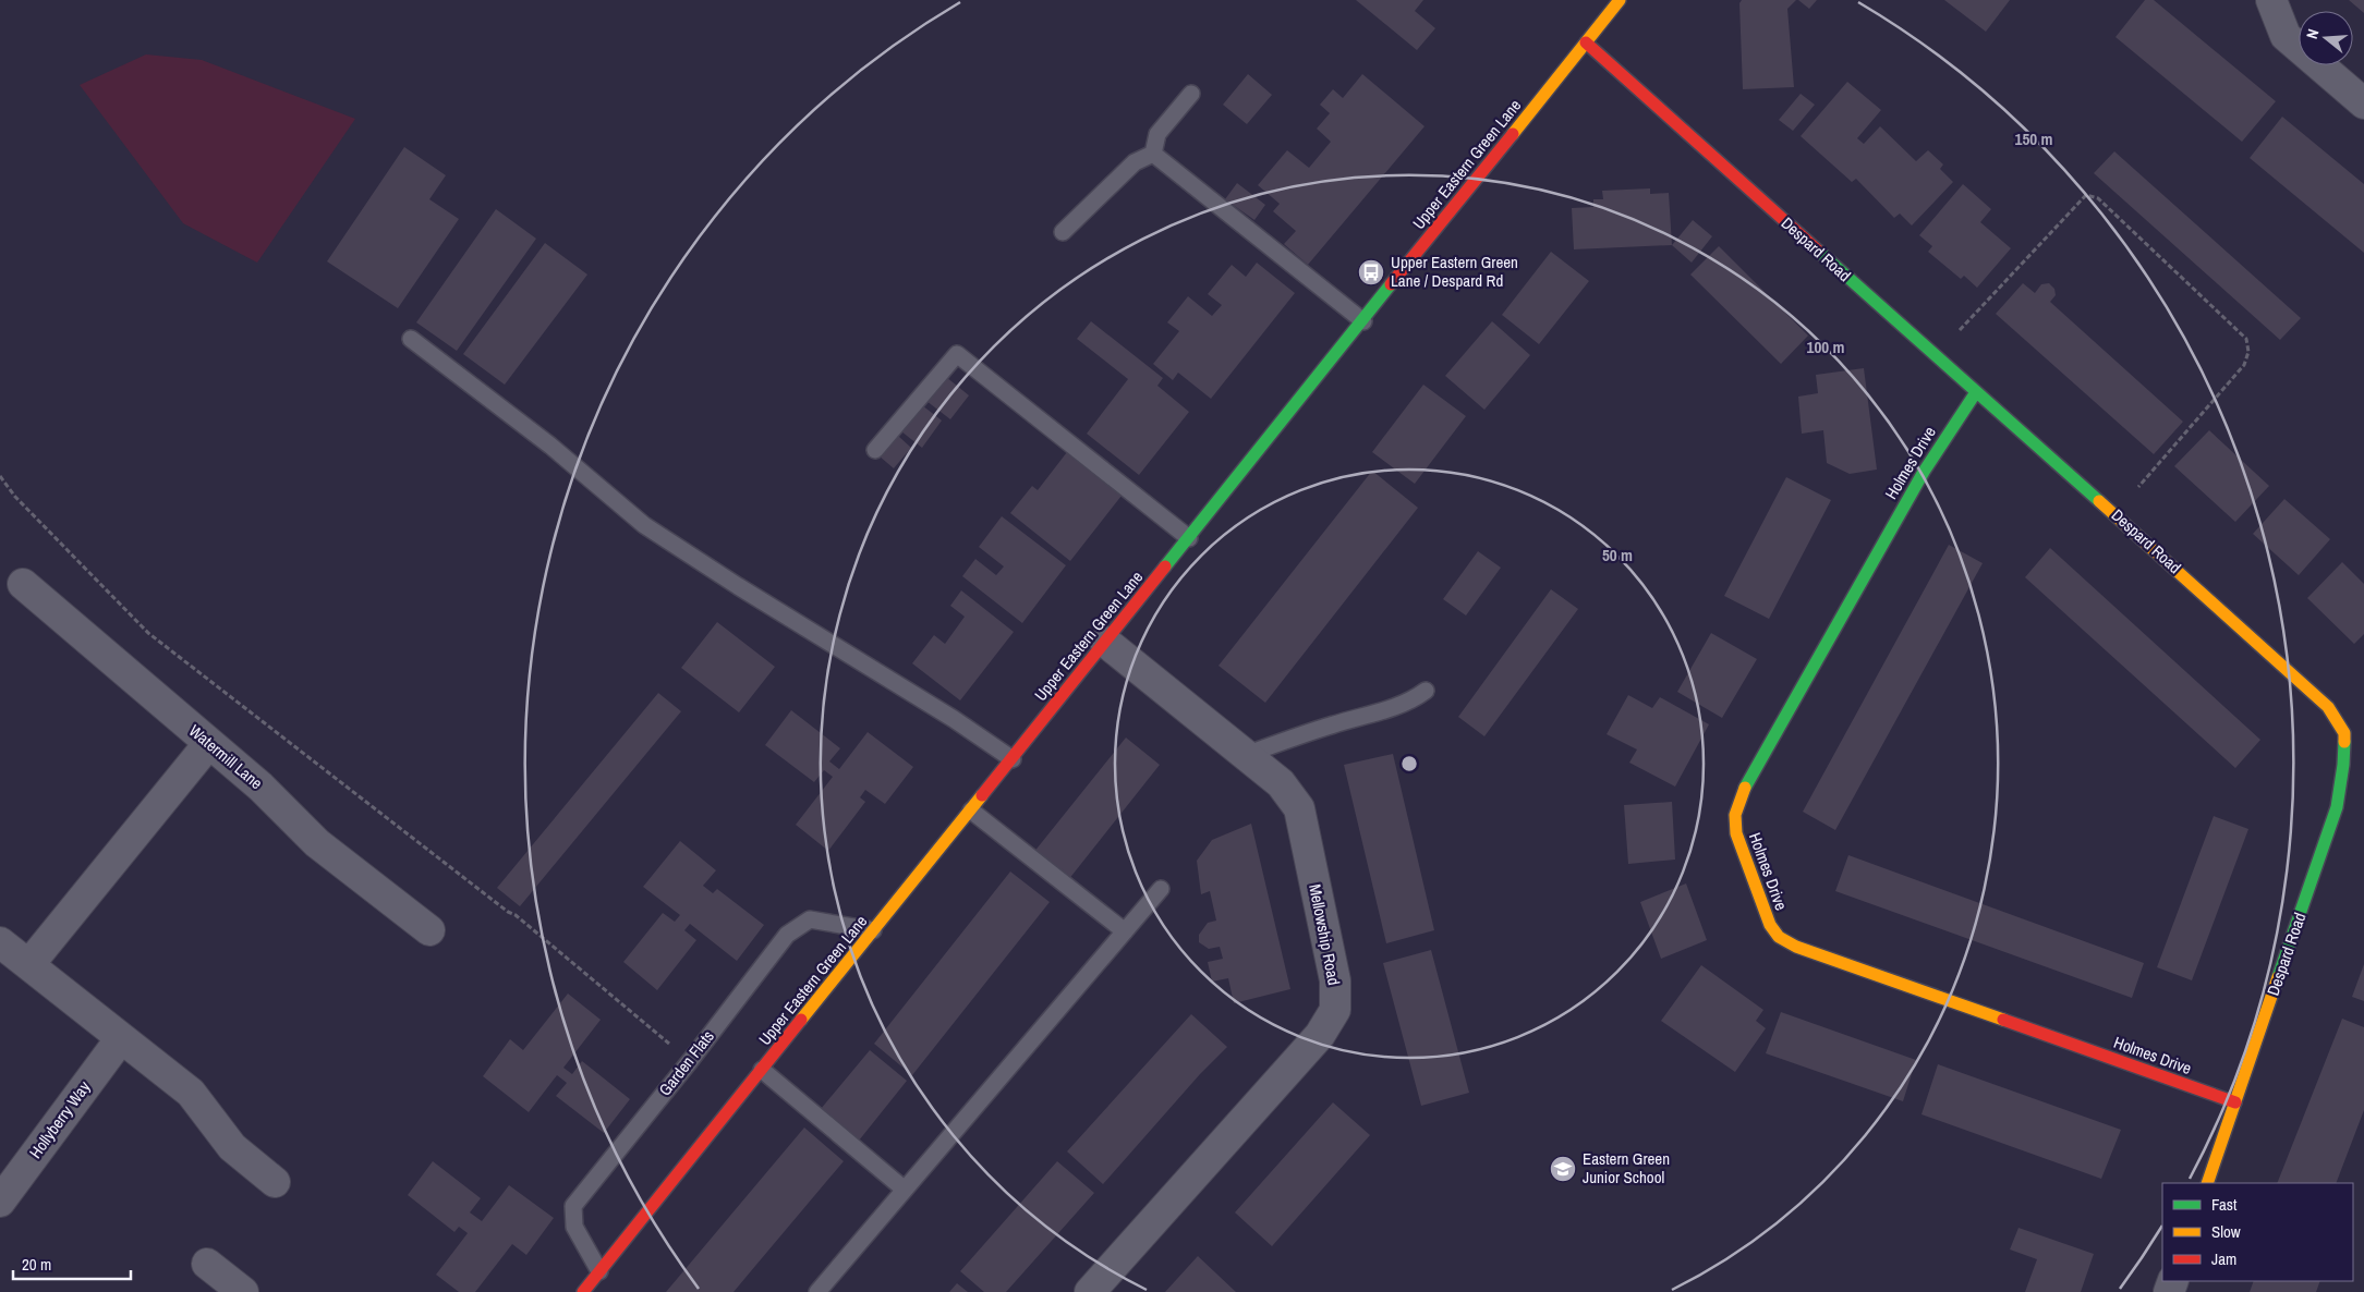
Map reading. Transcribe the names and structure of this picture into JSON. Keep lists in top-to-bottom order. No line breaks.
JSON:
{"streets":{"street":["Upper Eastern Green Lane","Despard Road","Holmes Drive","Watermill Lane","Mellowship Road","Hollyberry Way"],"lane":["Garden Flats"]},"crossings":[["Upper Eastern Green Lane","Despard Road"],["Upper Eastern Green Lane","Mellowship Road"],["Upper Eastern Green Lane","Garden Flats"],["Despard Road","Holmes Drive"]],"places":{"bus stop":["Upper Eastern Green Lane / Despard Rd"],"school or university":["Eastern Green Junior School"]},"legend":["Fast","Slow","Jam"],"scale_bar":"20 m","north":"left","rings":["150 m","100 m","50 m"]}
